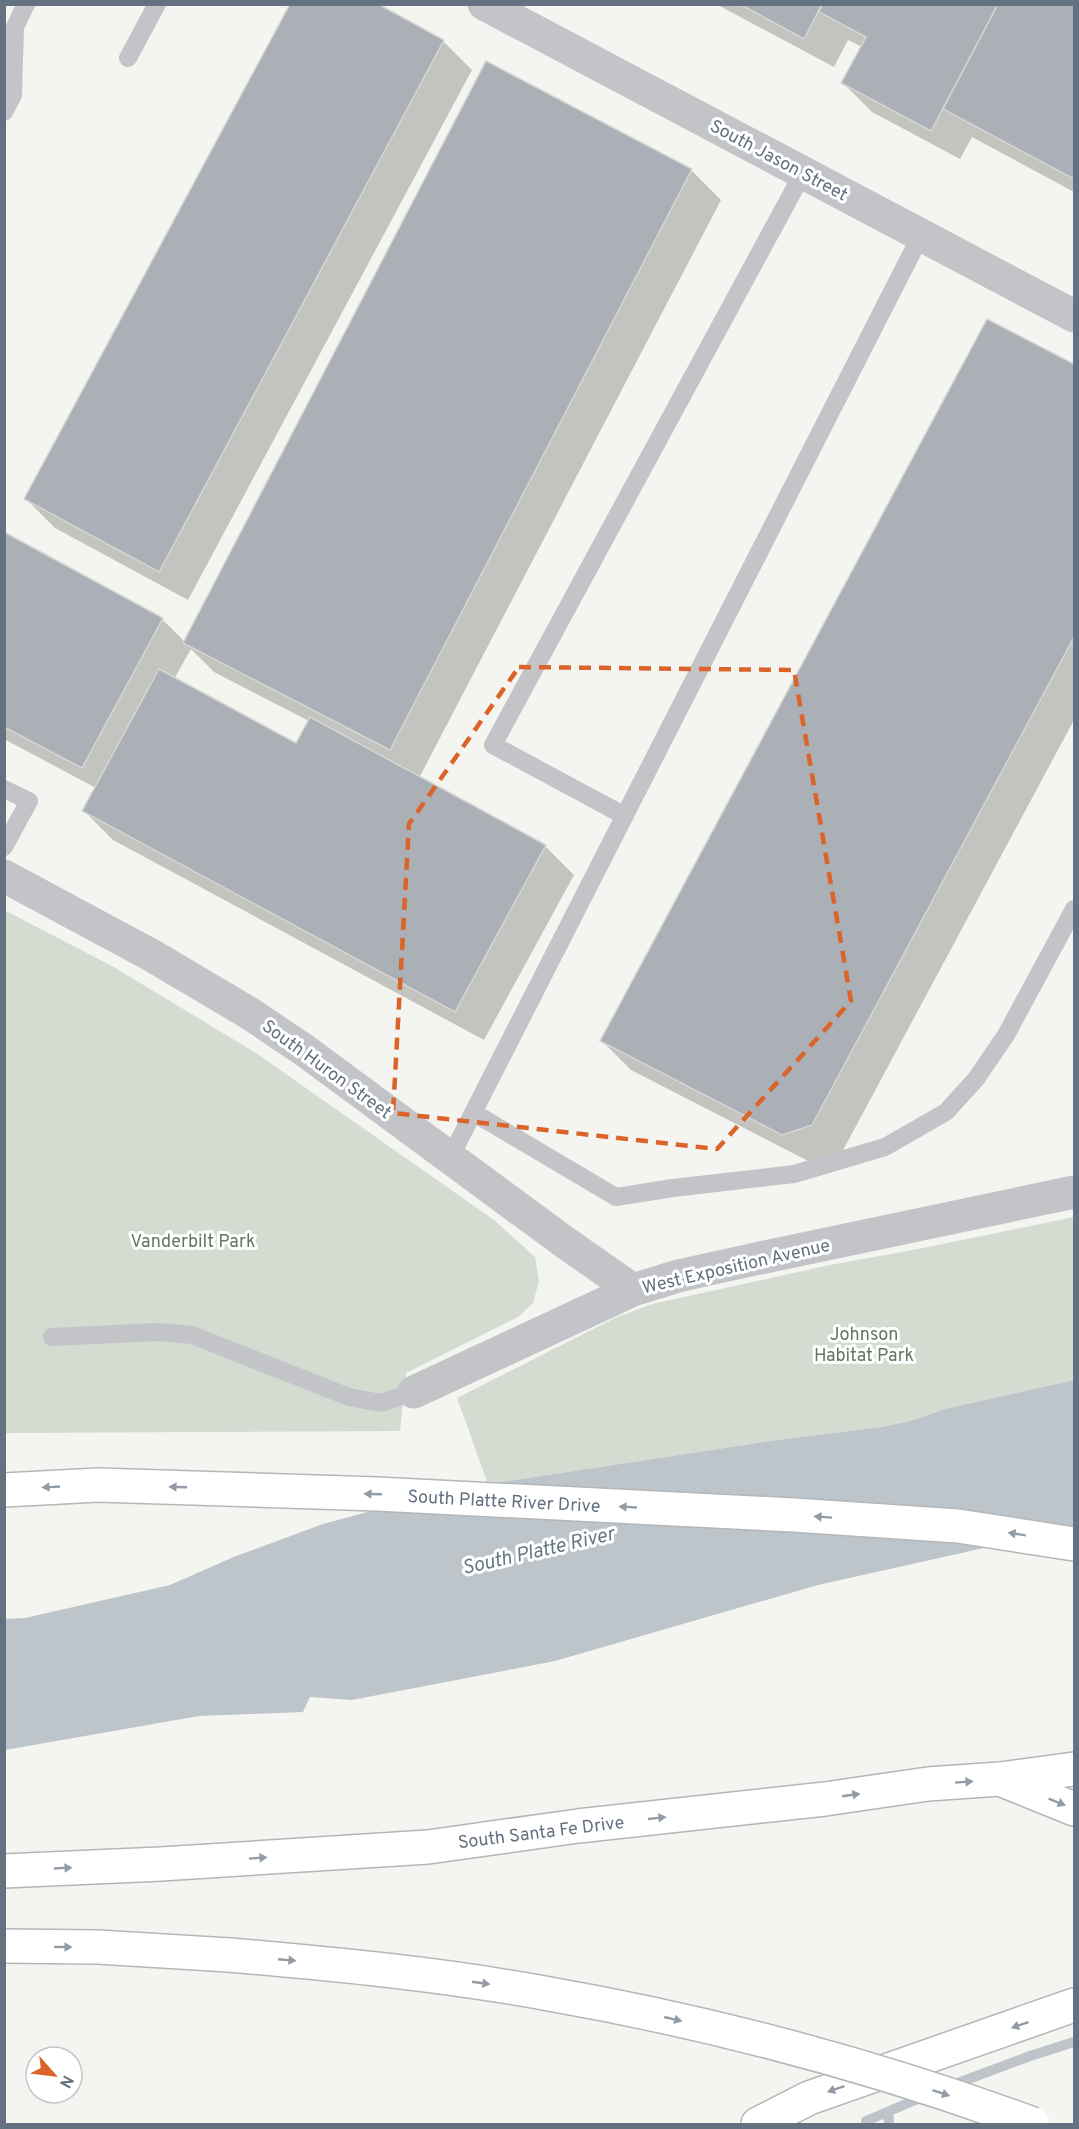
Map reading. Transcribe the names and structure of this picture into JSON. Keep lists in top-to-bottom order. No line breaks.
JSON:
{"streets":{"main road":["South Platte River Drive","South Santa Fe Drive"],"street":["South Jason Street","South Huron Street","West Exposition Avenue"]},"crossings":[["South Huron Street","West Exposition Avenue"]],"one_way":["South Platte River Drive"],"water":["South Platte River"],"parks":["Vanderbilt Park","Johnson Habitat Park"],"north":"bottom right"}
